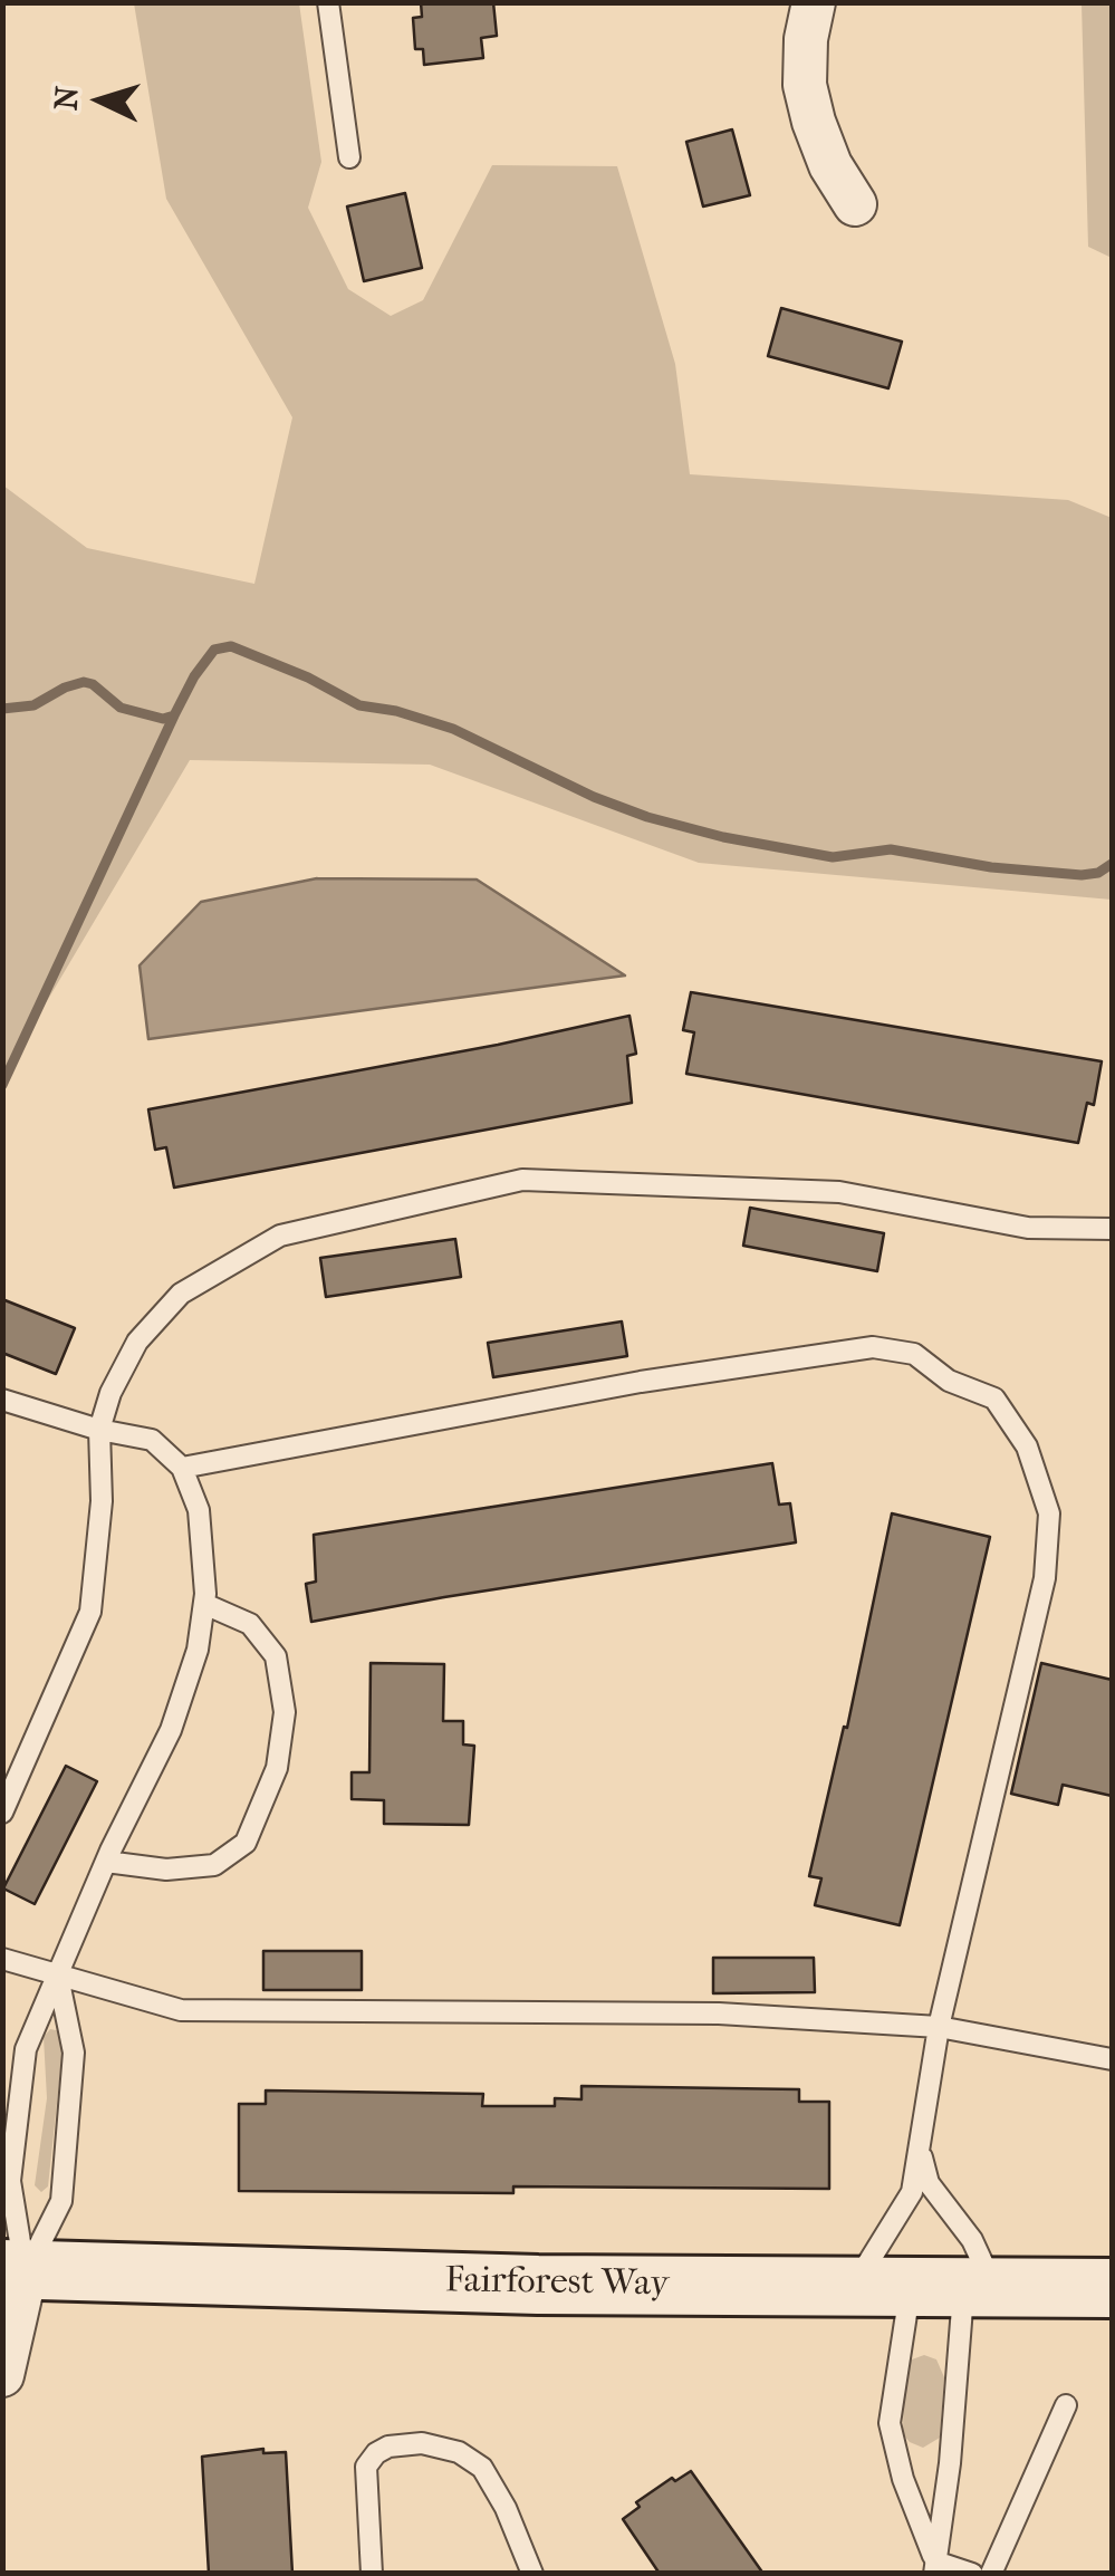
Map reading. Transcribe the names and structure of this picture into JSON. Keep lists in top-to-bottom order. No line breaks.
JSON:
{"streets":{"main road":["Fairforest Way"]},"north":"left"}
